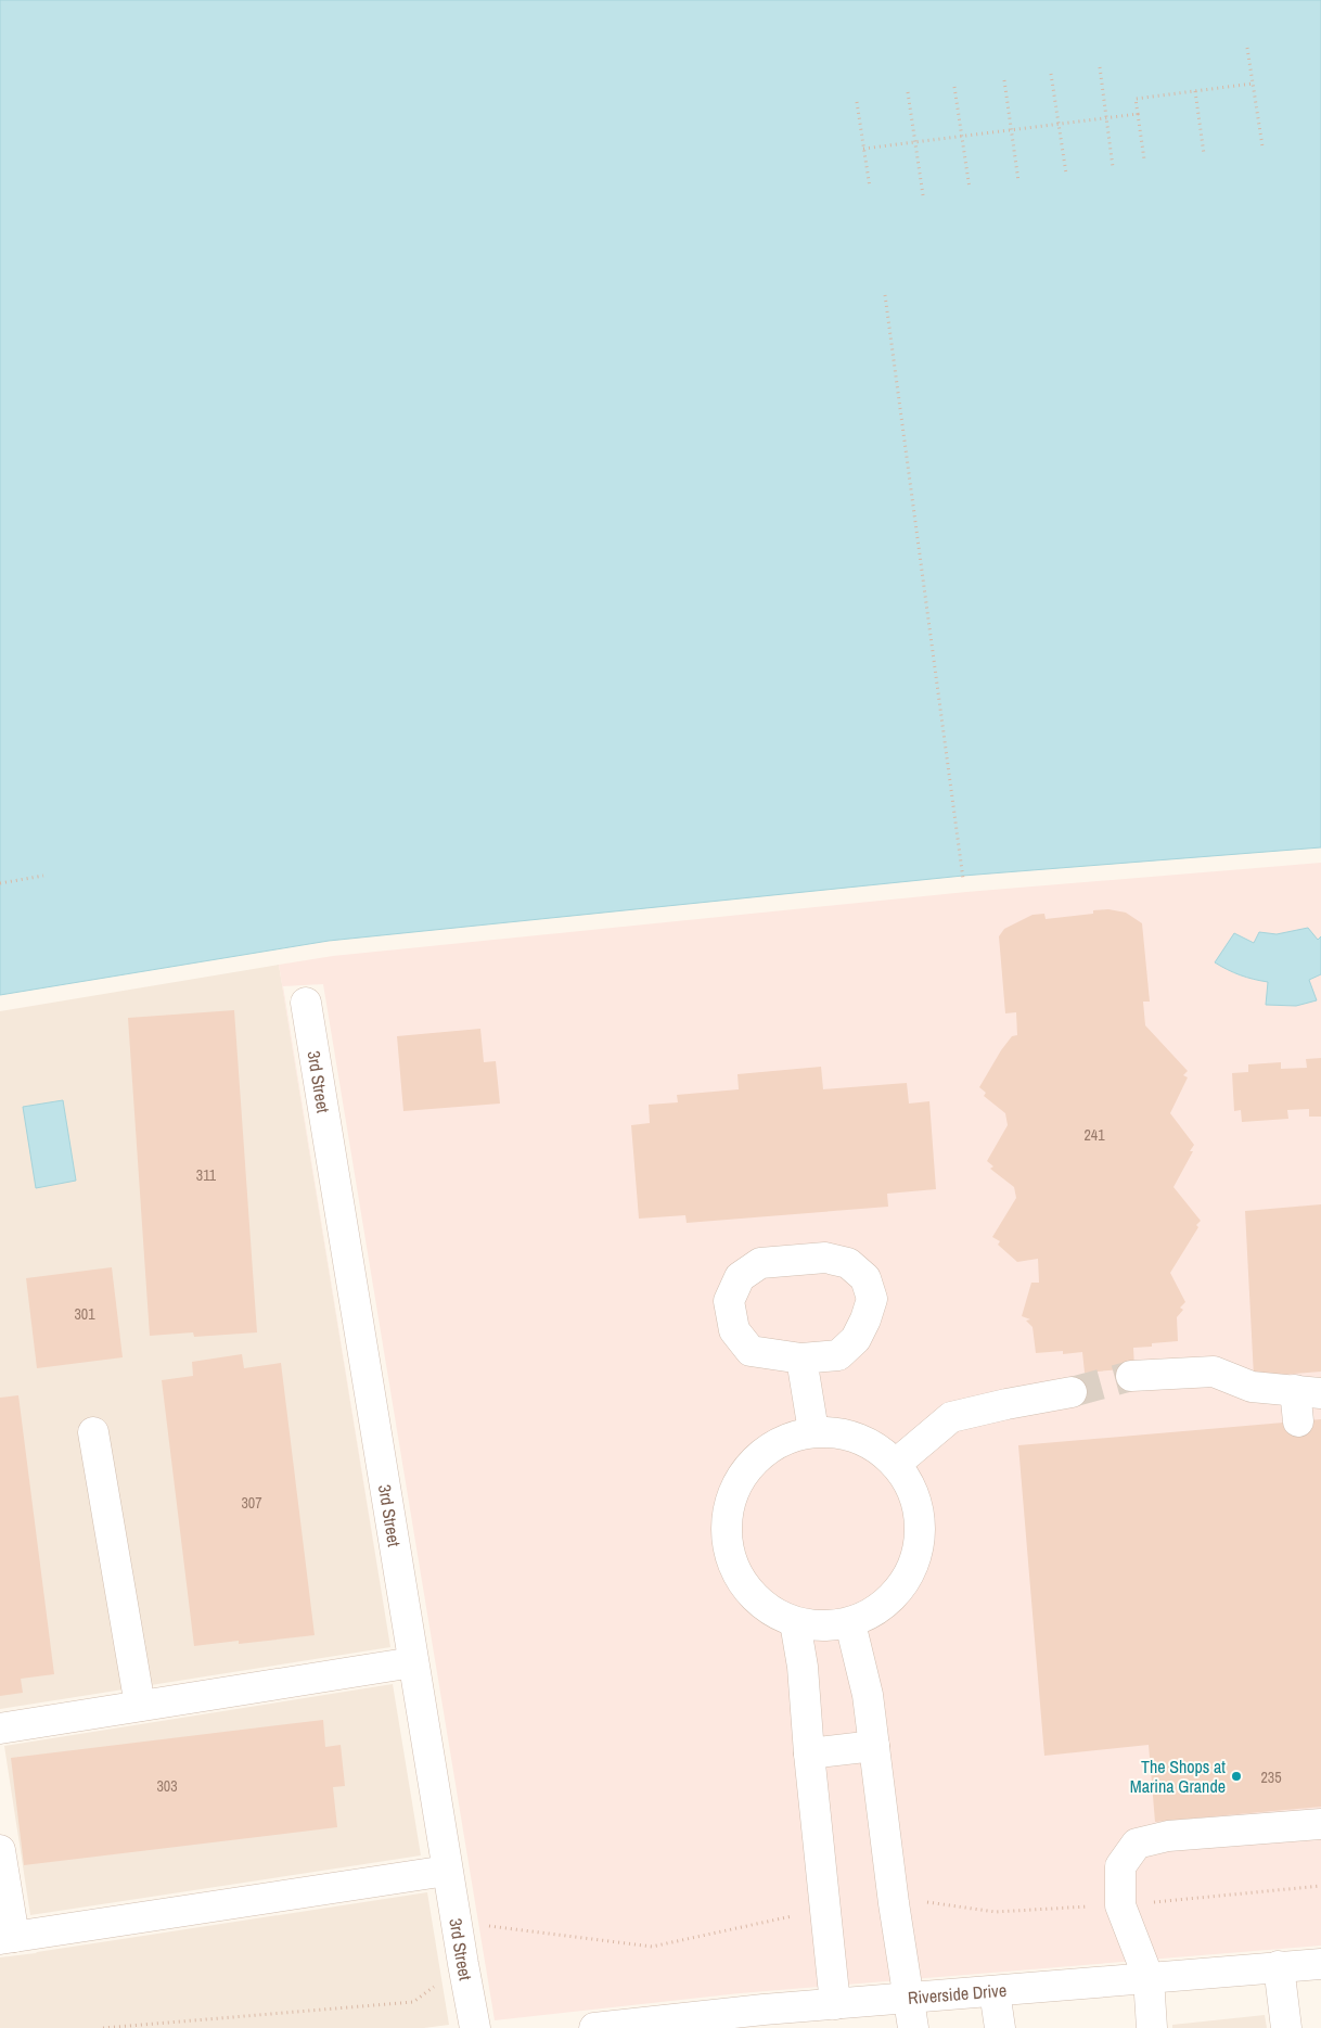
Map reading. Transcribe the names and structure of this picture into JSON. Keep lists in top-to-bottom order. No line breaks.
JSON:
{"streets":{"street":["3rd Street","Riverside Drive"]},"places":["The Shops at Marina Grande"],"house_numbers":["241","311","301","307","235","303"]}
